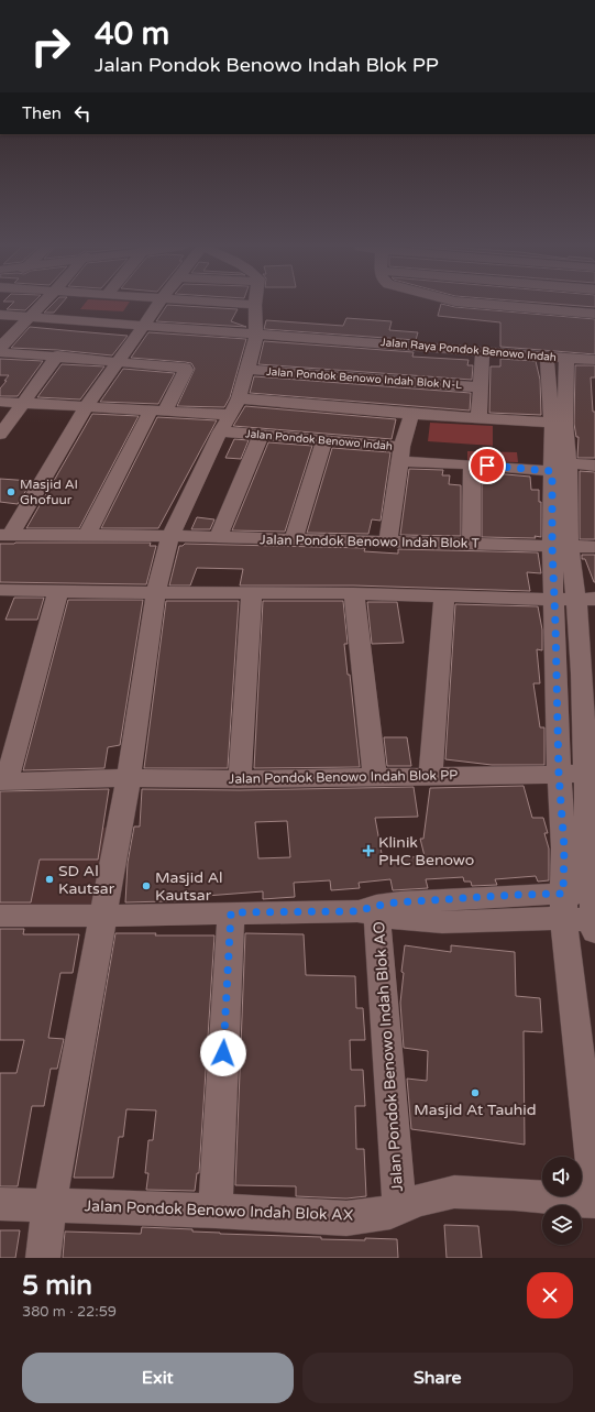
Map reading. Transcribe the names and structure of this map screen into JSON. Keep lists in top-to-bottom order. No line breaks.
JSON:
{"streets":{"street":["Jalan Raya Pondok Benowo Indah","Jalan Pondok Benowo Indah Blok N-L","Jalan Pondok Benowo Indah","Jalan Pondok Benowo Indah Blok T","Jalan Pondok Benowo Indah Blok PP","Jalan Pondok Benowo Indah Blok AO","Jalan Pondok Benowo Indah Blok AX"]},"crossings":[["Jalan Raya Pondok Benowo Indah","Jalan Pondok Benowo Indah"],["Jalan Pondok Benowo Indah Blok N-L","Jalan Pondok Benowo Indah"],["Jalan Pondok Benowo Indah","Jalan Pondok Benowo Indah Blok T"],["Jalan Pondok Benowo Indah","Jalan Pondok Benowo Indah Blok PP"],["Jalan Pondok Benowo Indah","Jalan Pondok Benowo Indah Blok AX"],["Jalan Pondok Benowo Indah Blok AO","Jalan Pondok Benowo Indah Blok AX"]],"places":{"other":["Masjid Al Ghofuur","SD Al Kautsar","Masjid Al Kautsar","Masjid At Tauhid"],"health":["Klinik PHC Benowo"]},"page":{"turn":["40 m","Jalan Pondok Benowo Indah Blok PP"],"then":"Then","heading":["5 min","380 m · 22:59"],"buttons":["Exit","Share"]}}
